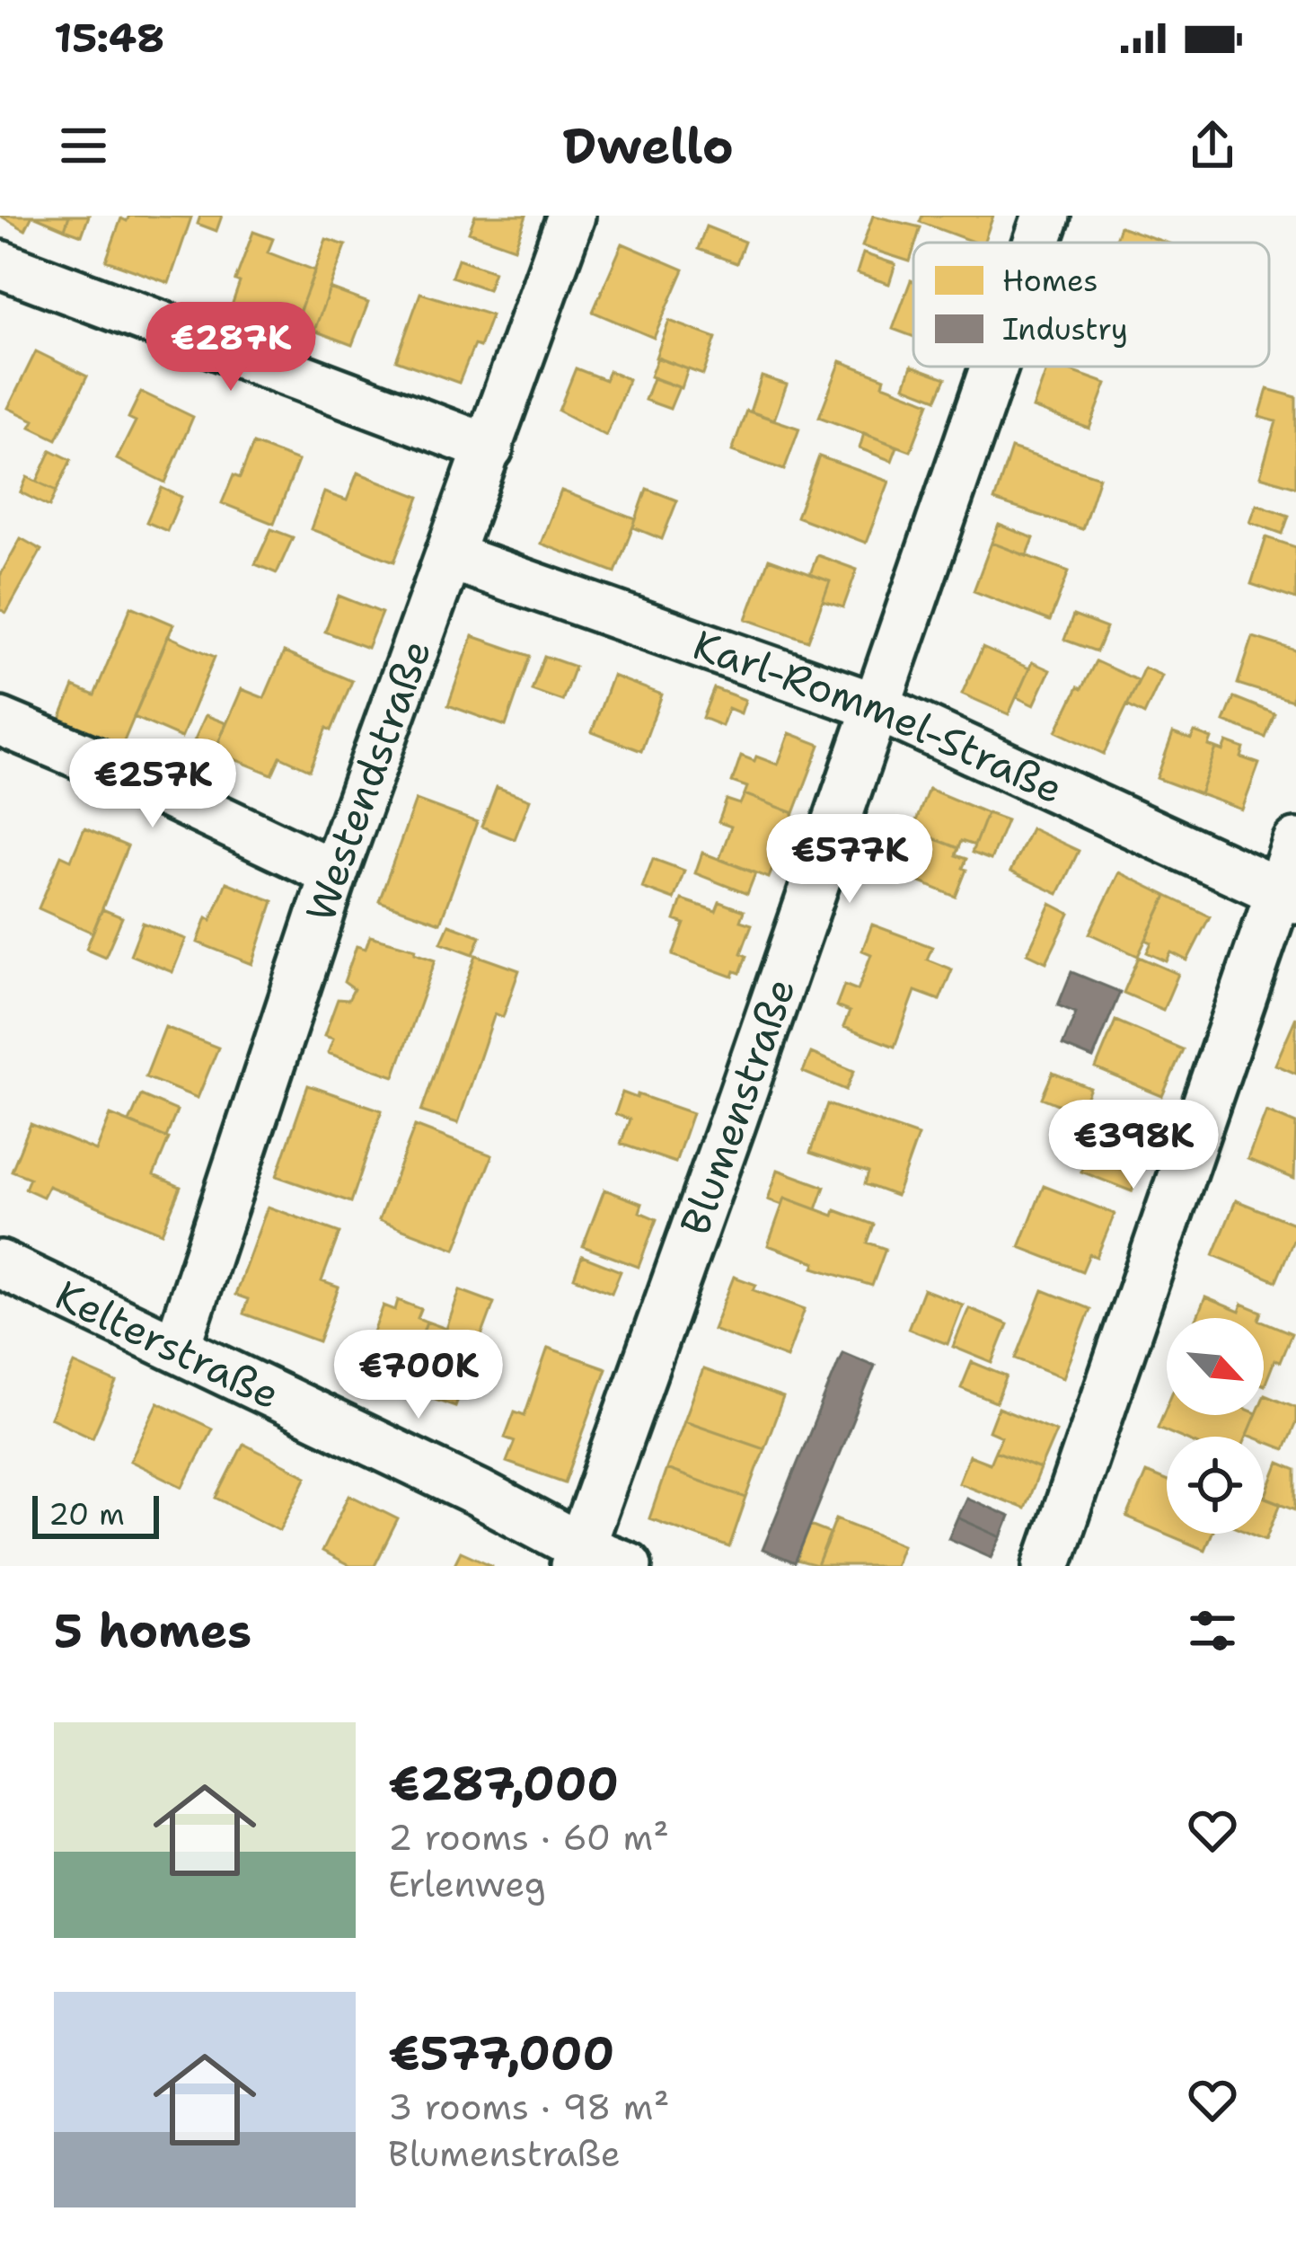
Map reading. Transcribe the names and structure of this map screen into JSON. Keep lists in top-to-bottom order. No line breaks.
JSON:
{"streets":{"street":["Karl-Rommel-Straße","Westendstraße","Blumenstraße","Kelterstraße"]},"crossings":[["Karl-Rommel-Straße","Westendstraße"],["Karl-Rommel-Straße","Blumenstraße"],["Westendstraße","Kelterstraße"],["Blumenstraße","Kelterstraße"]],"legend":["Homes","Industry"],"scale_bar":"20 m","north":"bottom right","page":{"status":"15:48","header":"Dwello","price":["€287K","€257K","€577K","€398K","€700K"],"scale":"20 m","heading":"5 homes","list":[{"name":"€287,000","note":"2 rooms · 60 m² · Erlenweg"},{"name":"€577,000","note":"3 rooms · 98 m² · Blumenstraße"}]}}
